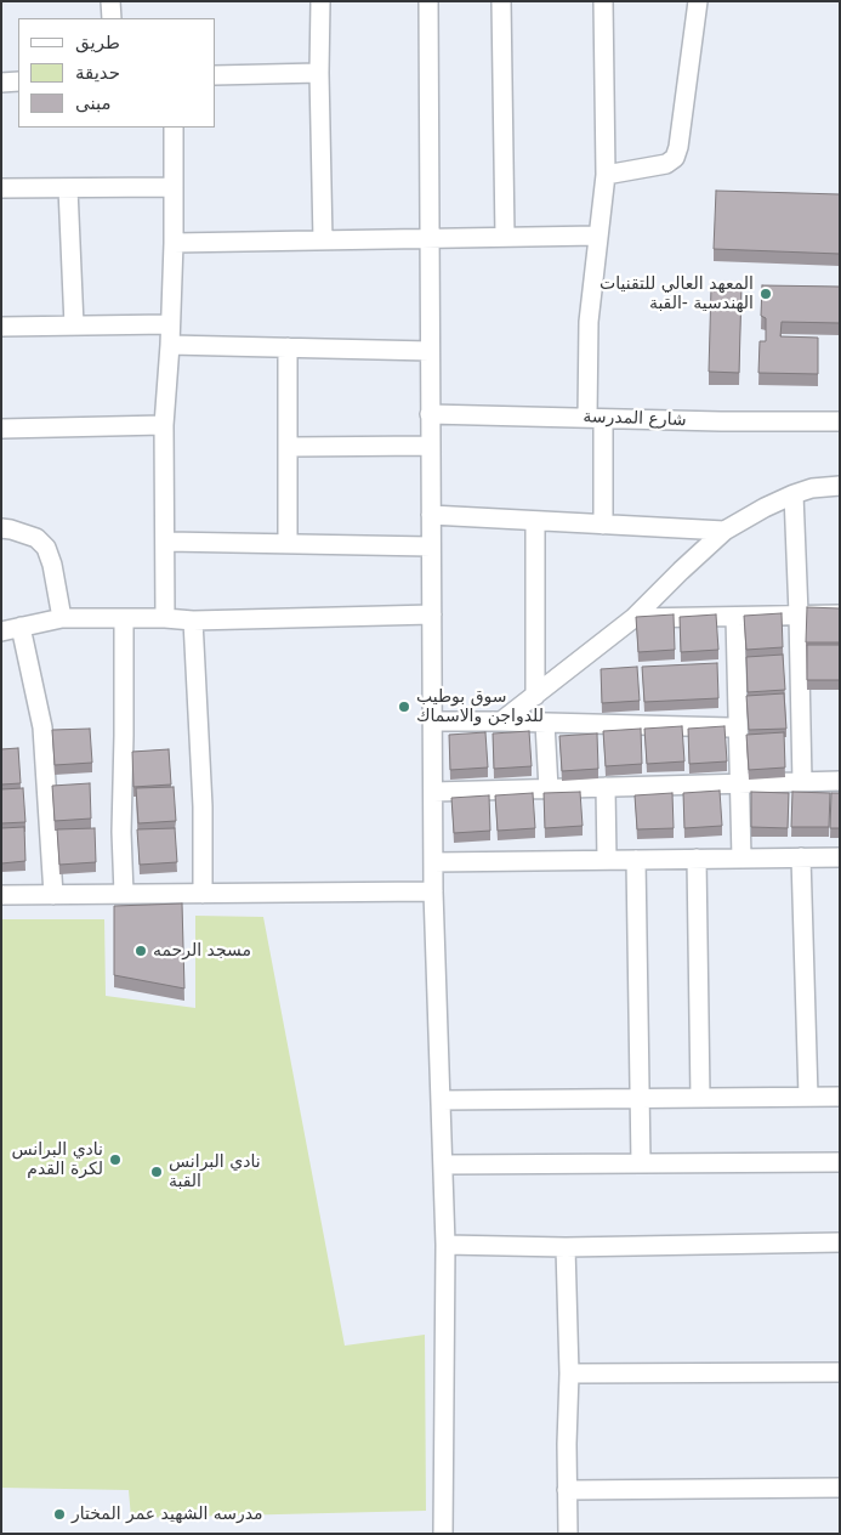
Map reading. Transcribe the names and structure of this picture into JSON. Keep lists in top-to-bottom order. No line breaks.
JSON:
{"streets":{"street":["شارع المدرسة"]},"places":["المعهد العالي للتقنيات الهندسية -القبة","سوق بوطيب للدواجن والاسماك","مسجد الرحمه","نادي البرانس لكرة القدم","نادي البرانس القبة","مدرسه الشهيد عمر المختار"],"legend":["طريق","حديقة","مبنى"]}
